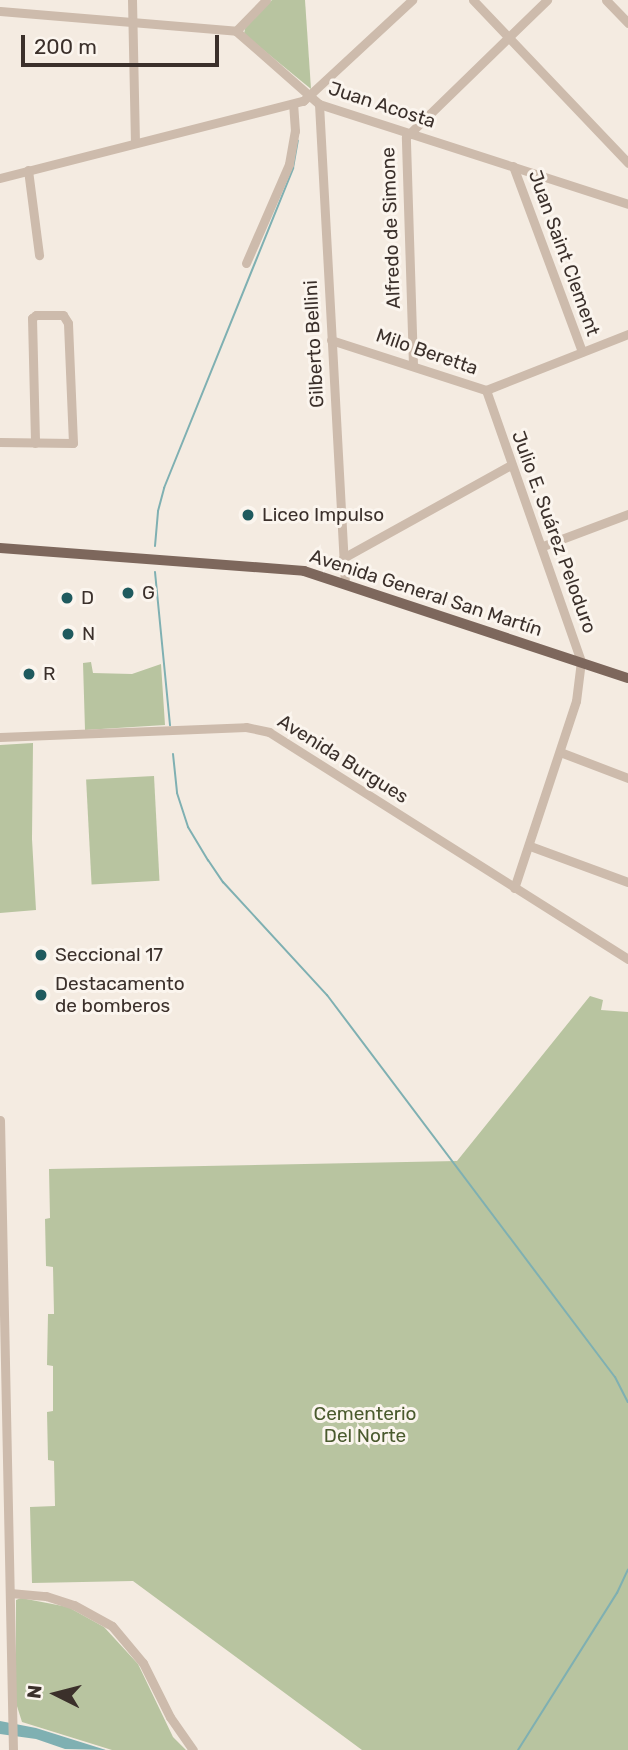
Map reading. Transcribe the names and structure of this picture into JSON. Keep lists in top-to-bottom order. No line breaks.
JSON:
{"streets":{"main road":["Avenida General San Martín"],"street":["Juan Acosta","Alfredo de Simone","Juan Saint Clement","Gilberto Bellini","Milo Beretta","Julio E. Suárez Peloduro","Avenida Burgues"]},"crossings":[["Juan Acosta","Alfredo de Simone"],["Juan Acosta","Juan Saint Clement"],["Juan Acosta","Gilberto Bellini"],["Alfredo de Simone","Milo Beretta"],["Juan Saint Clement","Milo Beretta"],["Gilberto Bellini","Milo Beretta"],["Gilberto Bellini","Avenida General San Martín"],["Milo Beretta","Julio E. Suárez Peloduro"],["Julio E. Suárez Peloduro","Avenida General San Martín"],["Julio E. Suárez Peloduro","Avenida Burgues"]],"parks":["Cementerio Del Norte"],"places":["Liceo Impulso","G","D","N","R","Seccional 17","Destacamento de bomberos"],"scale_bar":"200 m","north":"left"}
